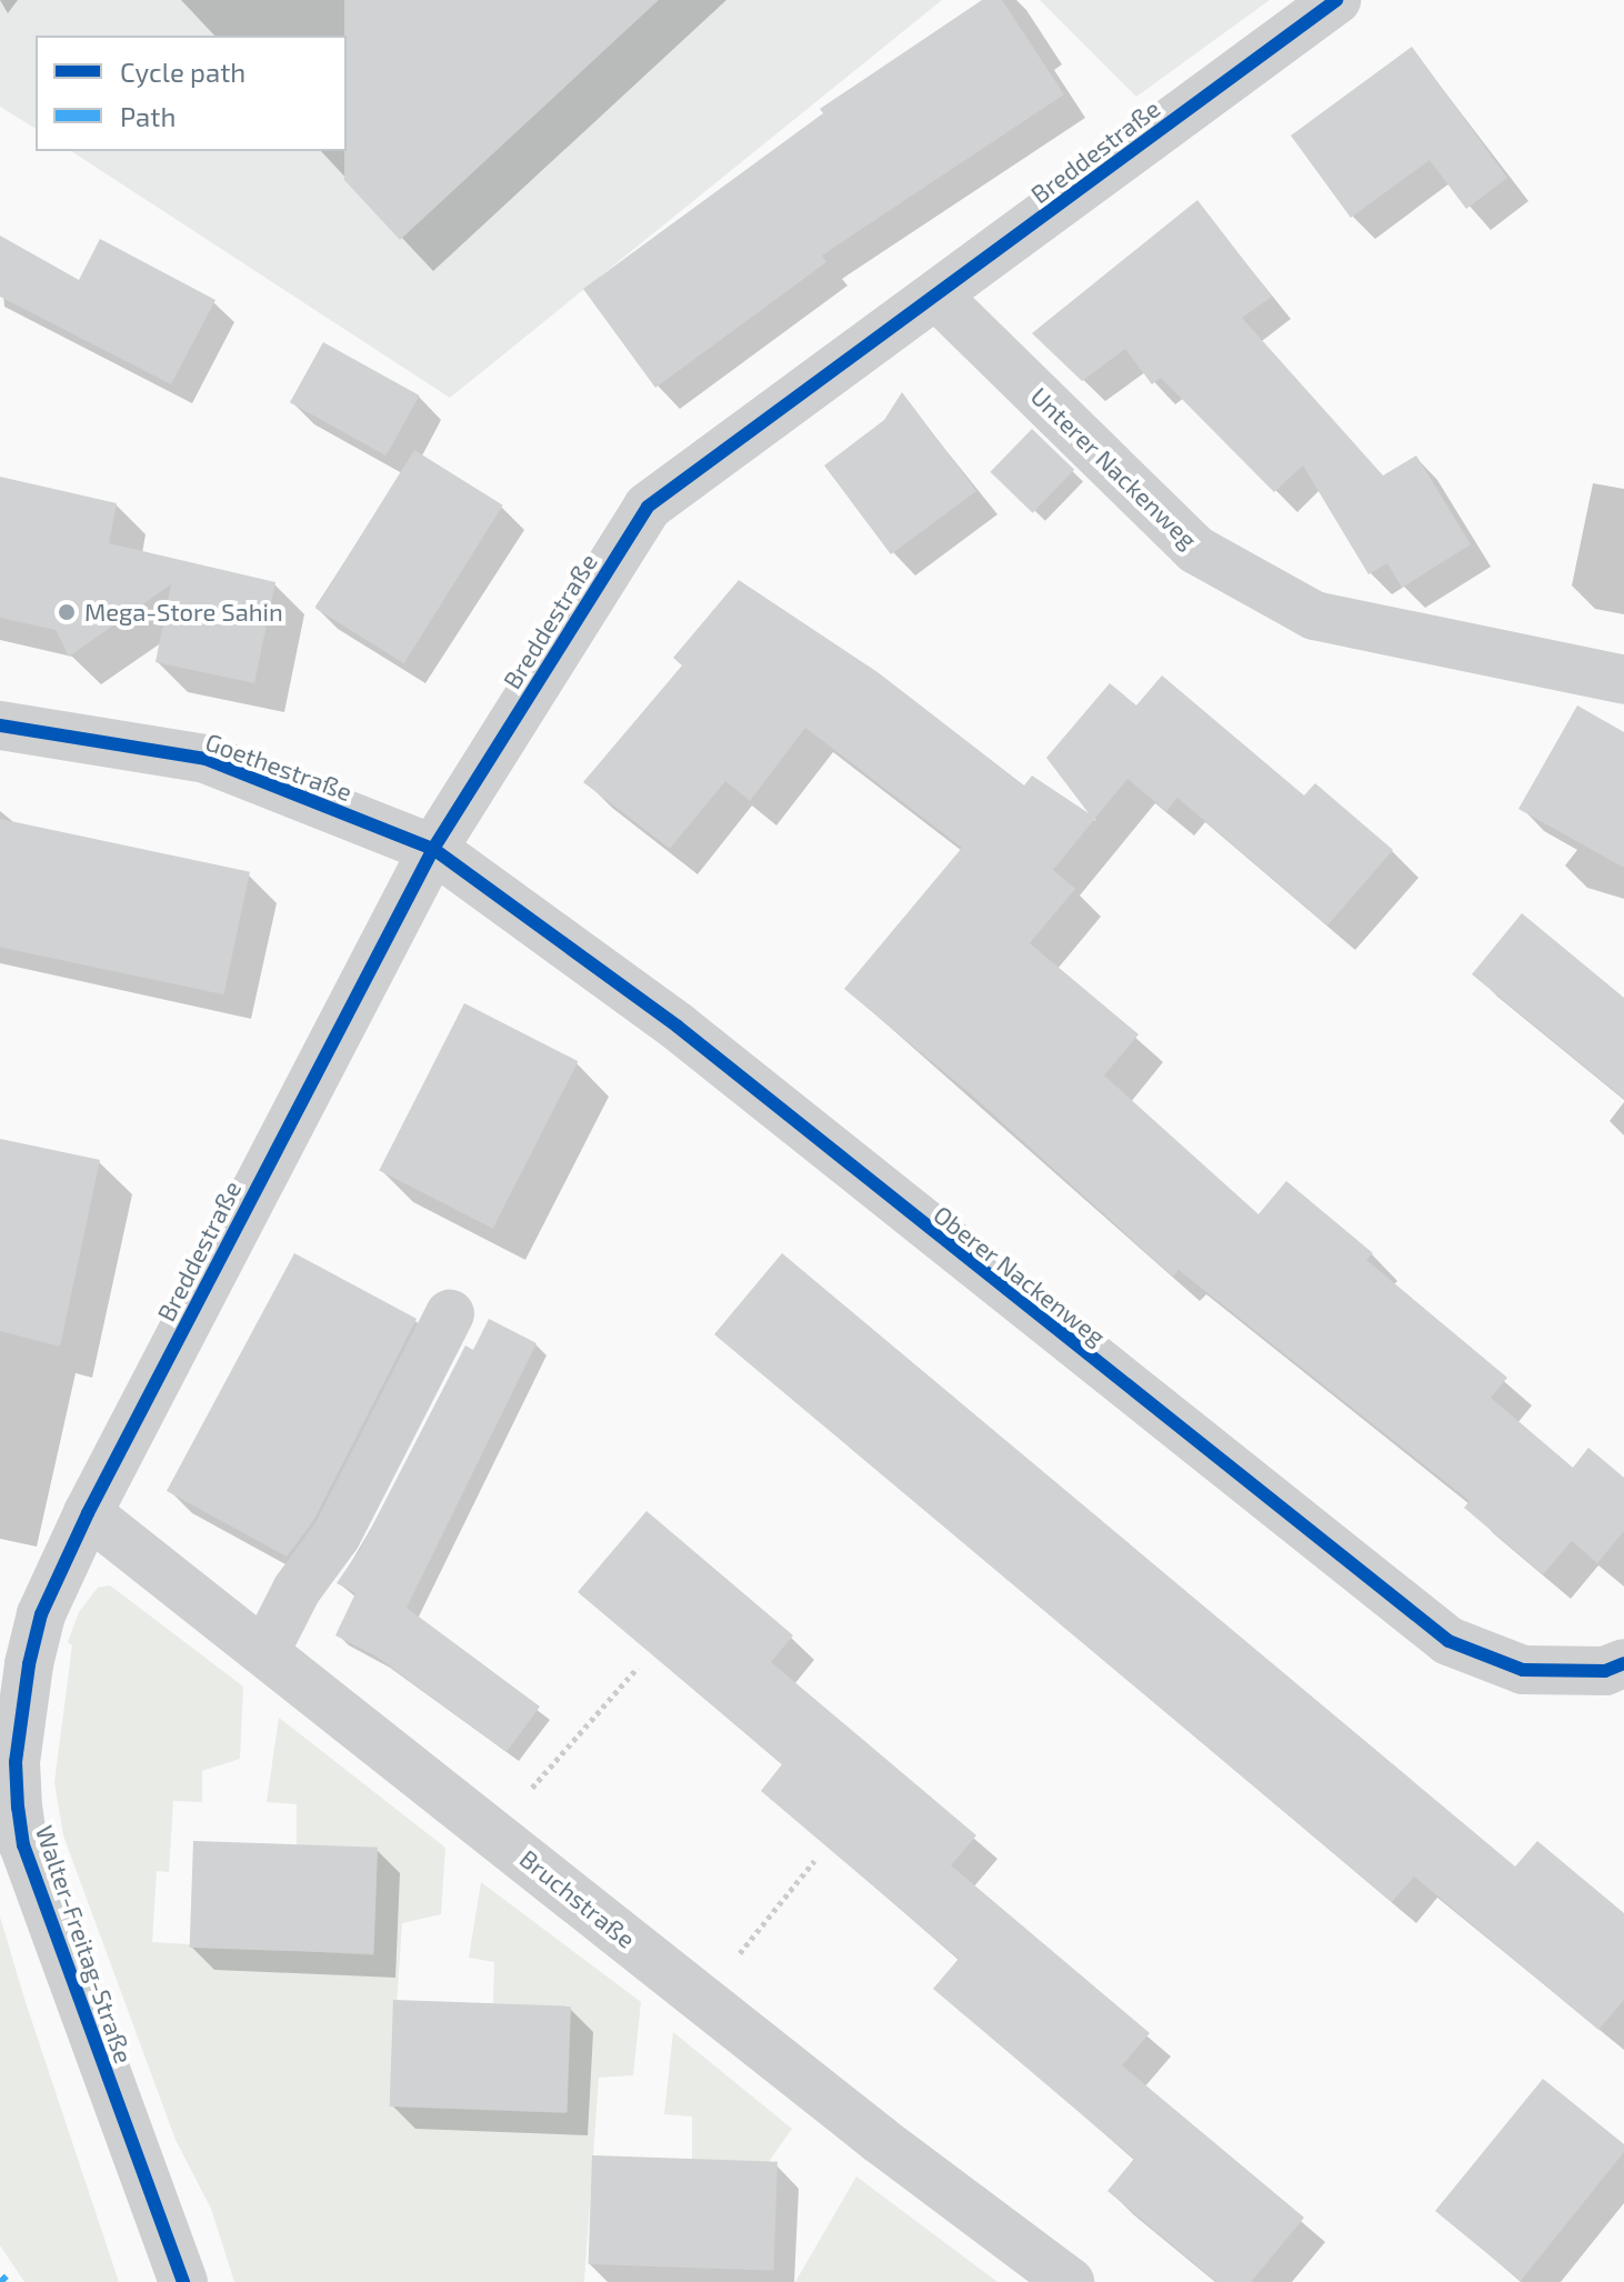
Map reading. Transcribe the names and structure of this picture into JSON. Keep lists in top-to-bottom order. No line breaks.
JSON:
{"streets":{"street":["Breddestraße","Unterer Nackenweg","Goethestraße","Oberer Nackenweg","Bruchstraße","Walter-Freitag-Straße"]},"crossings":[["Breddestraße","Unterer Nackenweg"],["Breddestraße","Goethestraße"],["Breddestraße","Oberer Nackenweg"],["Breddestraße","Bruchstraße"],["Breddestraße","Walter-Freitag-Straße"],["Goethestraße","Oberer Nackenweg"],["Bruchstraße","Walter-Freitag-Straße"]],"places":["Mega-Store Sahin"],"legend":["Cycle path","Path"]}
